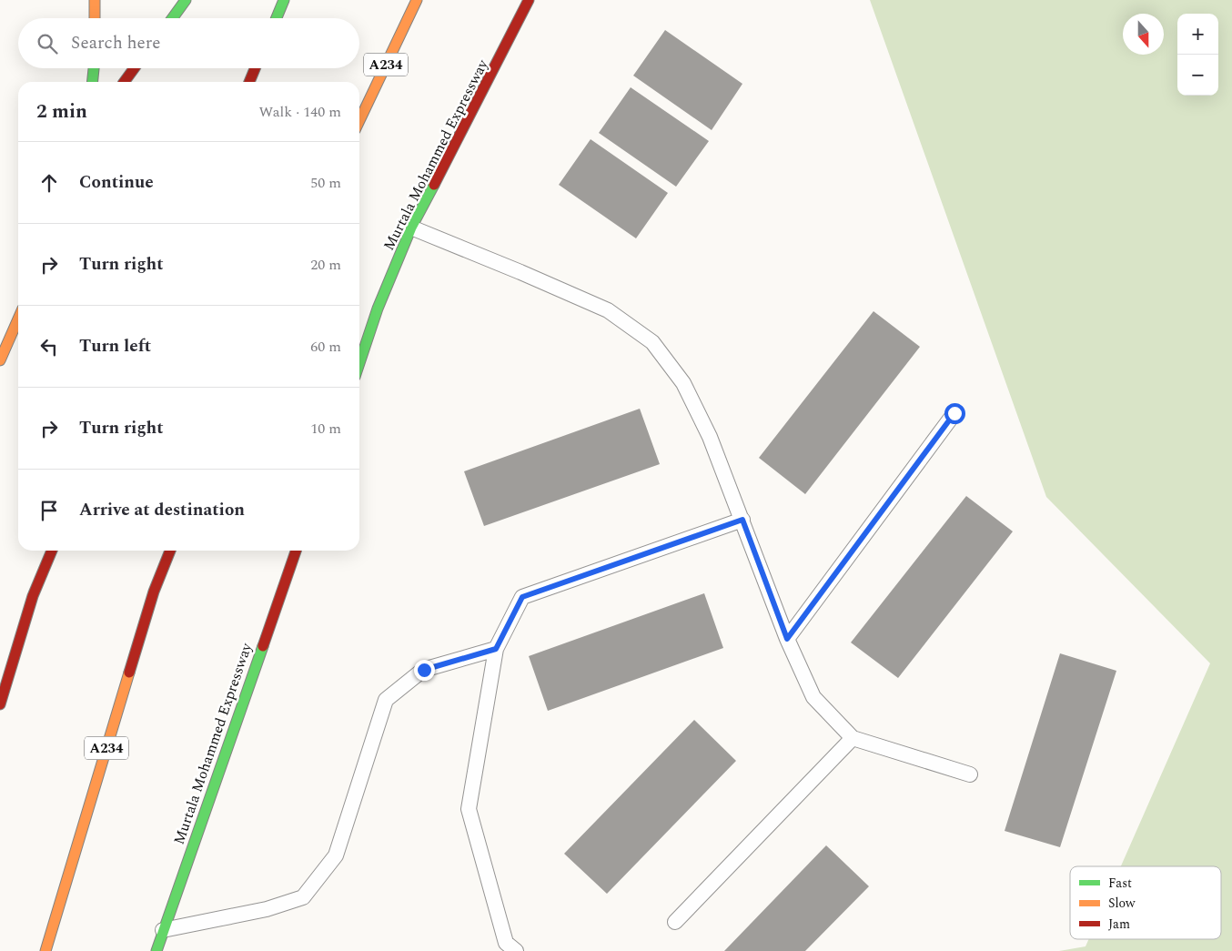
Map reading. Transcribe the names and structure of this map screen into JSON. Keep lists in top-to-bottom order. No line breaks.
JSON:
{"streets":{"highway":["A234","Murtala Mohammed Expressway"]},"legend":["Fast","Slow","Jam"],"north":"bottom","page":{"map_buttons":["+","−"],"search":"Search here","heading":["2 min","Walk · 140 m"],"list":[["Continue","50 m"],["Turn right","20 m"],["Turn left","60 m"],["Turn right","10 m"],"Arrive at destination"]}}
